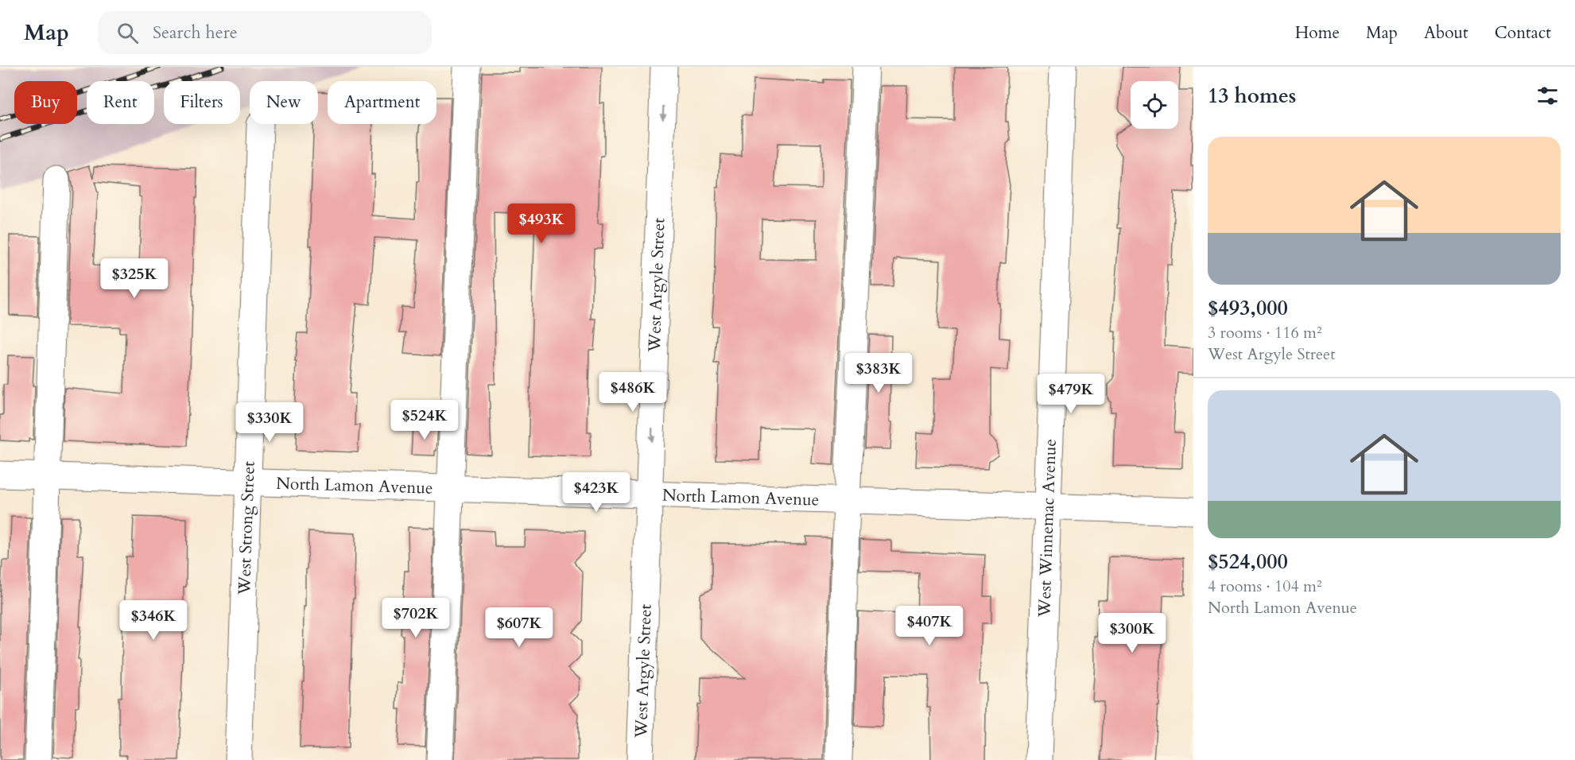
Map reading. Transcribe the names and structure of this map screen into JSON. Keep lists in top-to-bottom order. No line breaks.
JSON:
{"streets":{"street":["West Argyle Street","North Lamon Avenue","West Strong Street","West Winnemac Avenue"]},"crossings":[["West Argyle Street","North Lamon Avenue"],["North Lamon Avenue","West Strong Street"],["North Lamon Avenue","West Winnemac Avenue"]],"page":{"header":"Map","search":"Search here","nav":["Home","Map","About","Contact"],"heading":"13 homes","chip":["Buy","Rent","Filters","New","Apartment"],"list":[{"name":"$493,000","note":"3 rooms · 116 m² · West Argyle Street"},{"name":"$524,000","note":"4 rooms · 104 m² · North Lamon Avenue"}],"price":["$493K","$325K","$383K","$486K","$479K","$524K","$330K","$423K","$702K","$346K","$407K","$607K","$300K"]}}
